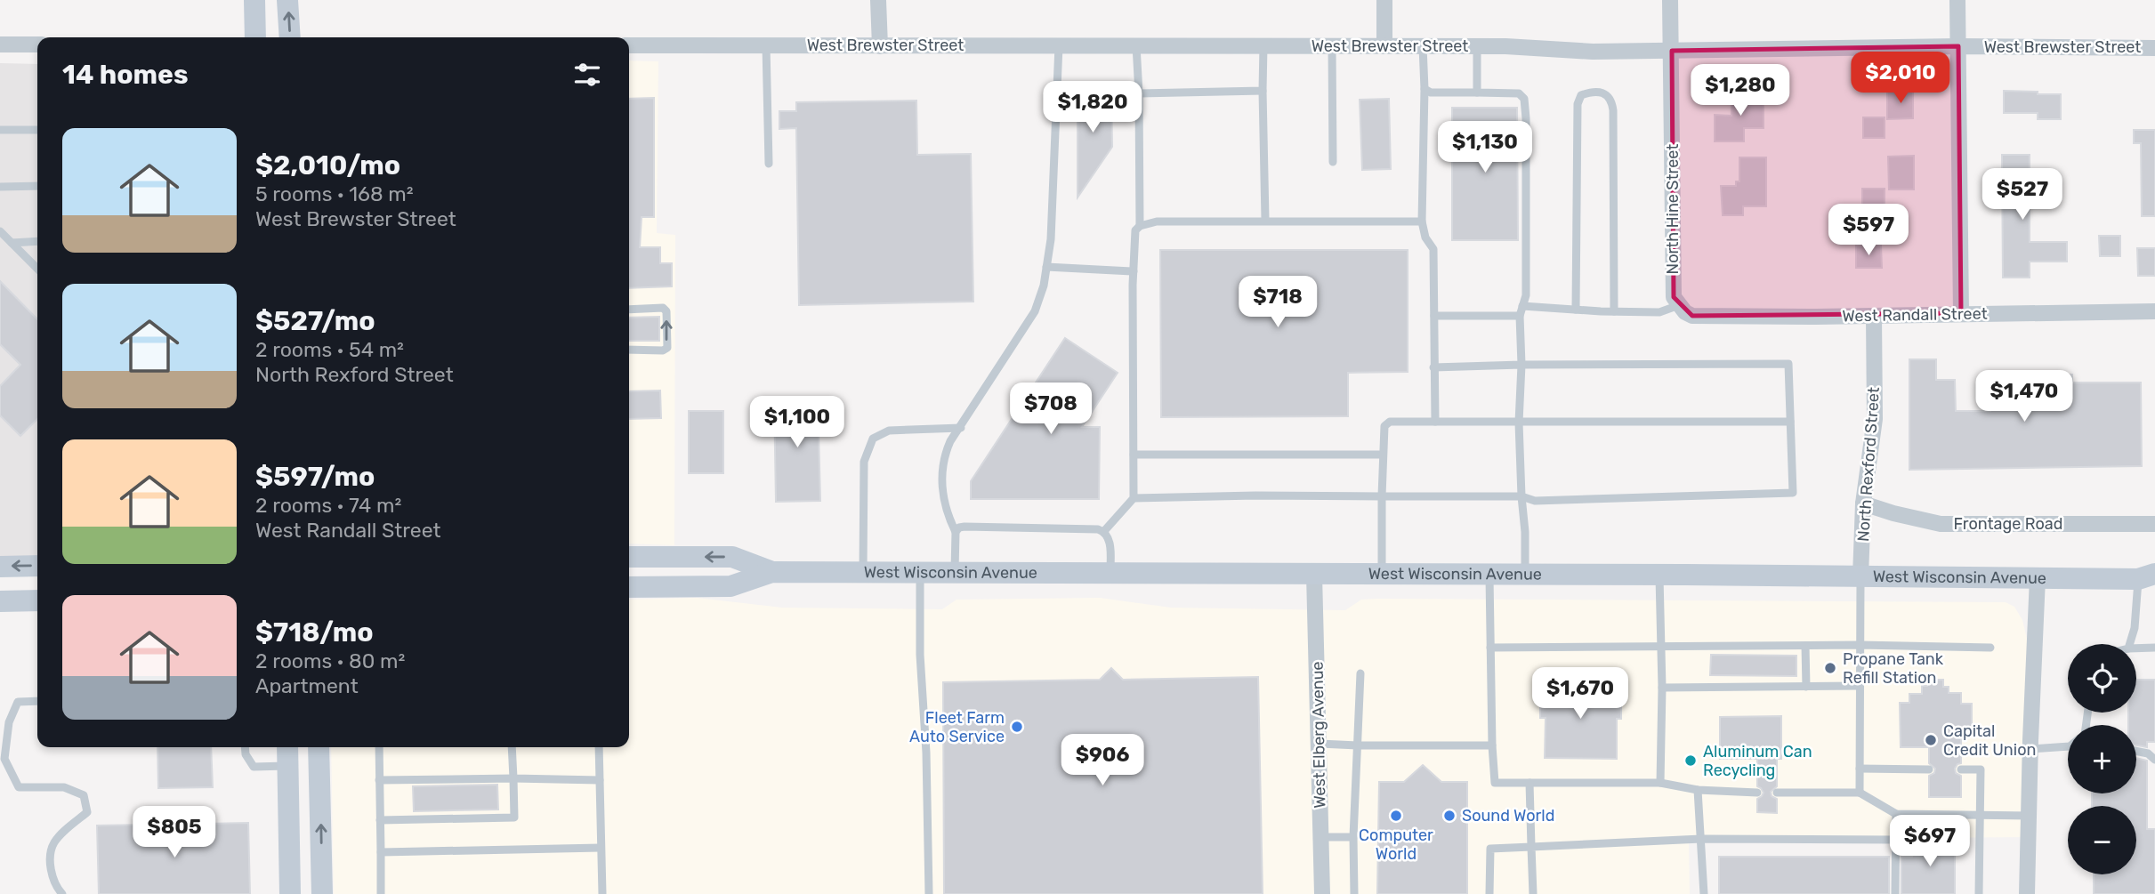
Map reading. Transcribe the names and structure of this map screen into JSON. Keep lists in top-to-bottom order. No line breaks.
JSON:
{"streets":{"main road":["West Wisconsin Avenue"],"street":["West Brewster Street","North Hine Street","West Randall Street","North Rexford Street","Frontage Road","West Elberg Avenue"]},"crossings":[["West Brewster Street","North Hine Street"],["North Hine Street","West Randall Street"],["West Randall Street","North Rexford Street"],["North Rexford Street","Frontage Road"],["North Rexford Street","West Wisconsin Avenue"],["West Wisconsin Avenue","West Elberg Avenue"]],"places":["Propane Tank Refill Station","Fleet Farm Auto Service","Capital Credit Union","Aluminum Can Recycling","Computer World","Sound World"],"page":{"heading":"14 homes","price":["$2,010","$1,280","$1,820","$1,130","$527","$597","$718","$1,470","$708","$1,100","$1,670","$906","$805","$697"],"list":[{"name":"$2,010/mo","note":"5 rooms · 168 m² · West Brewster Street"},{"name":"$527/mo","note":"2 rooms · 54 m² · North Rexford Street"},{"name":"$597/mo","note":"2 rooms · 74 m² · West Randall Street"},{"name":"$718/mo","note":"2 rooms · 80 m² · Apartment"}],"map_buttons":["+","−"]}}
